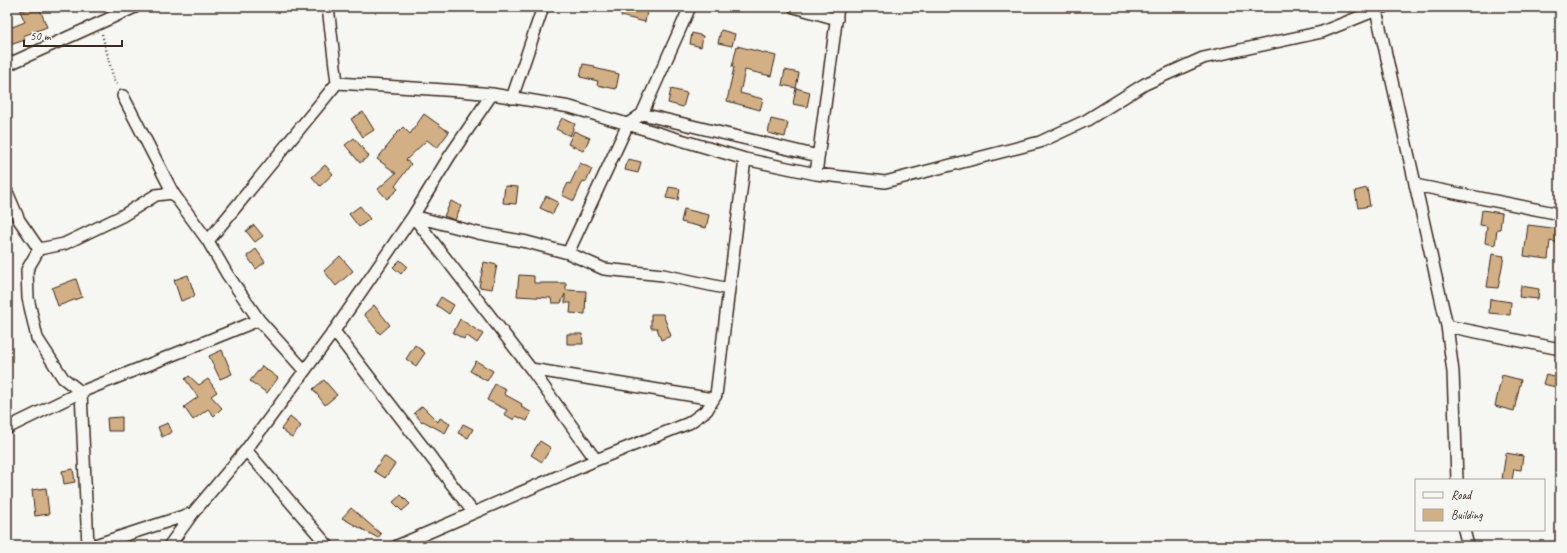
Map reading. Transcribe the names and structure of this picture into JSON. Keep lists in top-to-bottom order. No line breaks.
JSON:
{"legend":["Road","Building"],"scale_bar":"50 m"}
